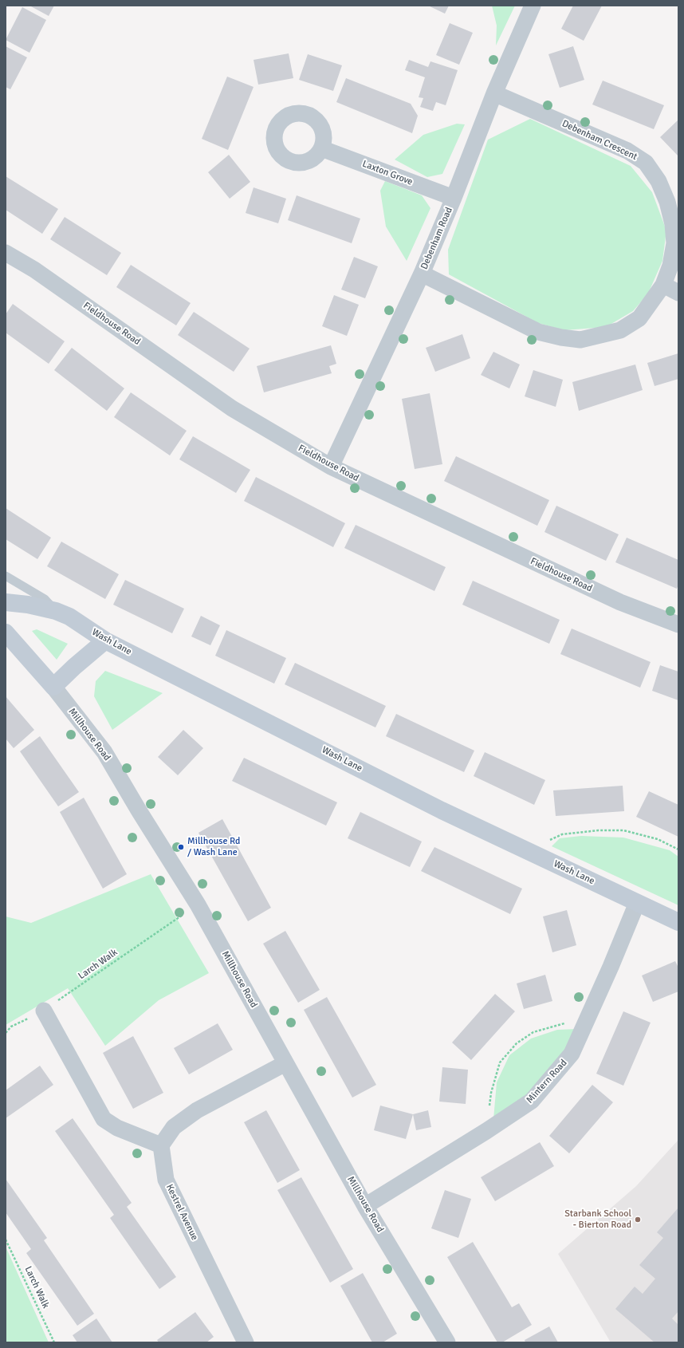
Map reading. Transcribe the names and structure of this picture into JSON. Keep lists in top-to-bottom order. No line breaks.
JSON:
{"streets":{"street":["Debenham Crescent","Laxton Grove","Debenham Road","Fieldhouse Road","Wash Lane","Millhouse Road","Mintern Road","Kestrel Avenue"],"path":["Larch Walk"]},"crossings":[["Debenham Crescent","Debenham Road"],["Laxton Grove","Debenham Road"],["Debenham Road","Fieldhouse Road"],["Wash Lane","Mintern Road"],["Millhouse Road","Larch Walk"],["Millhouse Road","Mintern Road"]],"places":["Millhouse Rd / Wash Lane","Starbank School - Bierton Road"]}
